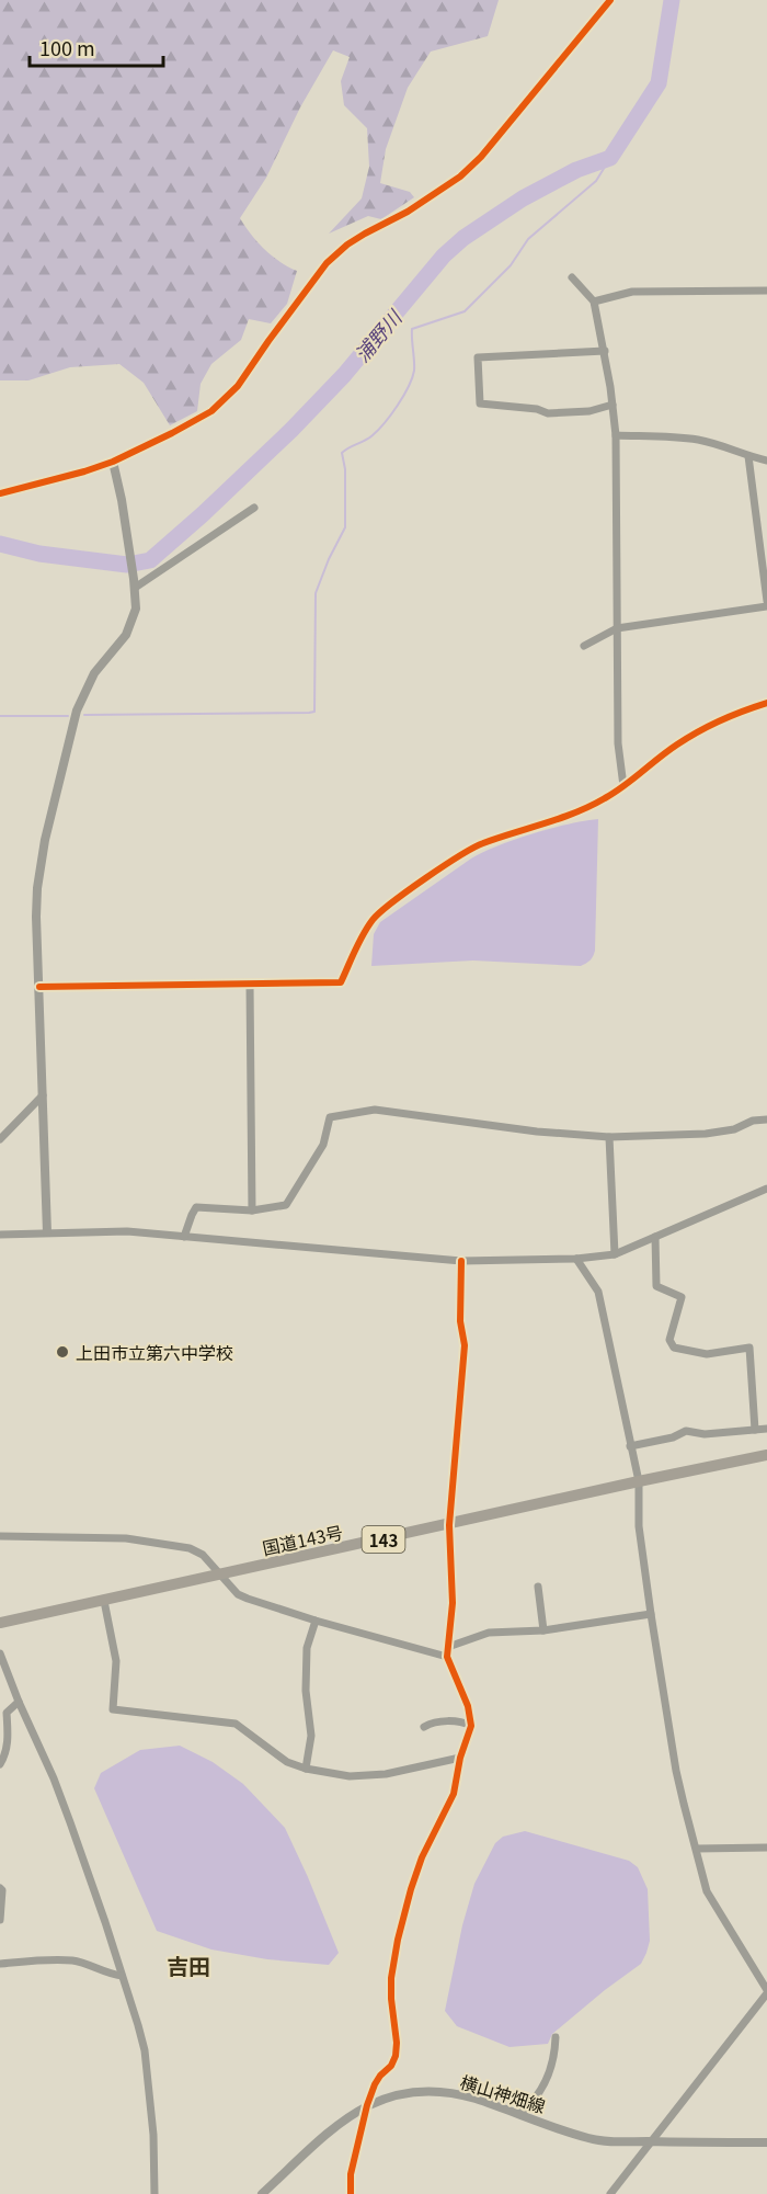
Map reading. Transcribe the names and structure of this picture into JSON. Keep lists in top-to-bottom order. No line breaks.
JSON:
{"streets":{"highway":["国道143号","143"],"street":["横山神畑線"]},"districts":["吉田"],"water":["浦野川"],"places":["上田市立第六中学校"],"scale_bar":"100 m"}
